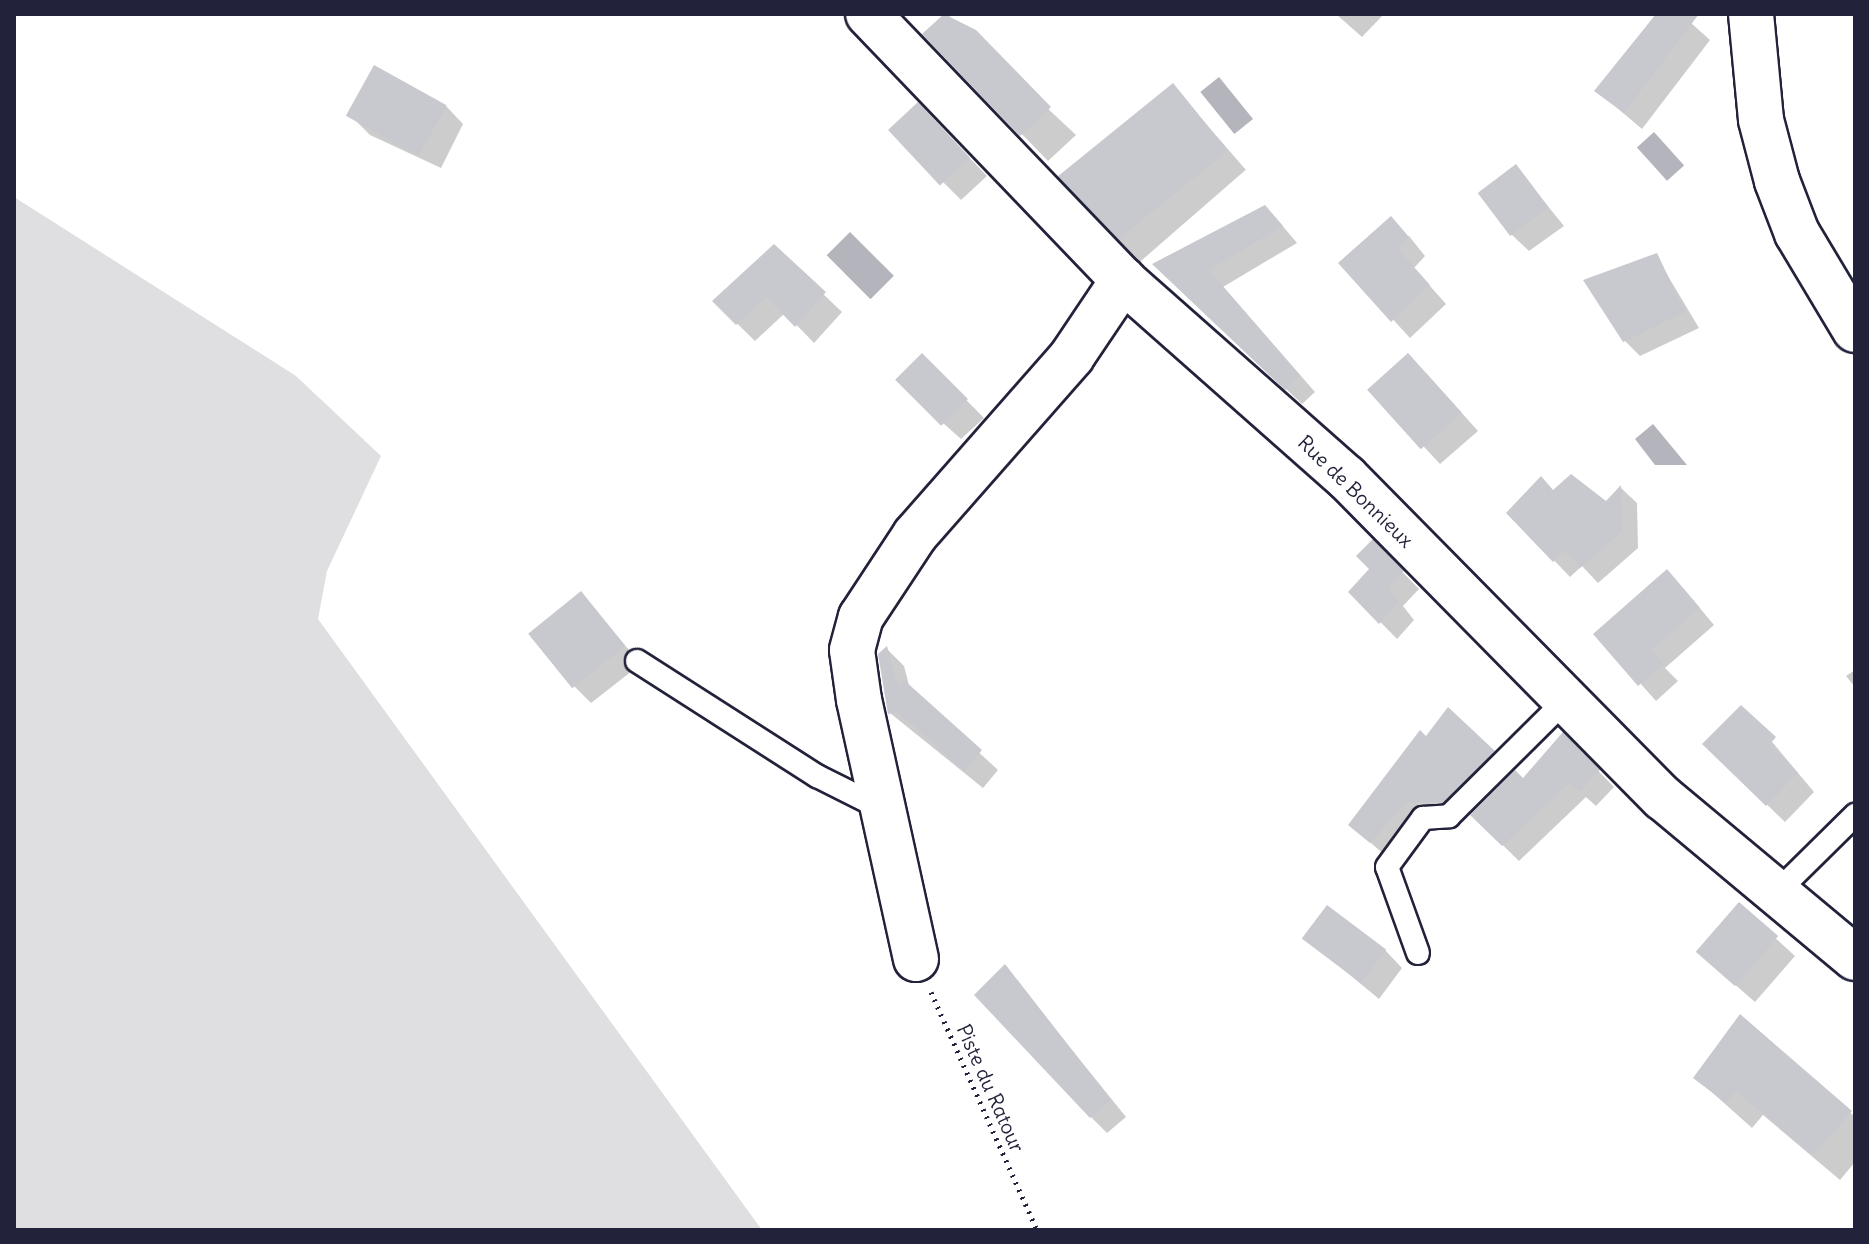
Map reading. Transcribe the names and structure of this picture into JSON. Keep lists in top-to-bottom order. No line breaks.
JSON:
{"streets":{"street":["Rue de Bonnieux"],"path":["Piste du Ratour"]}}
